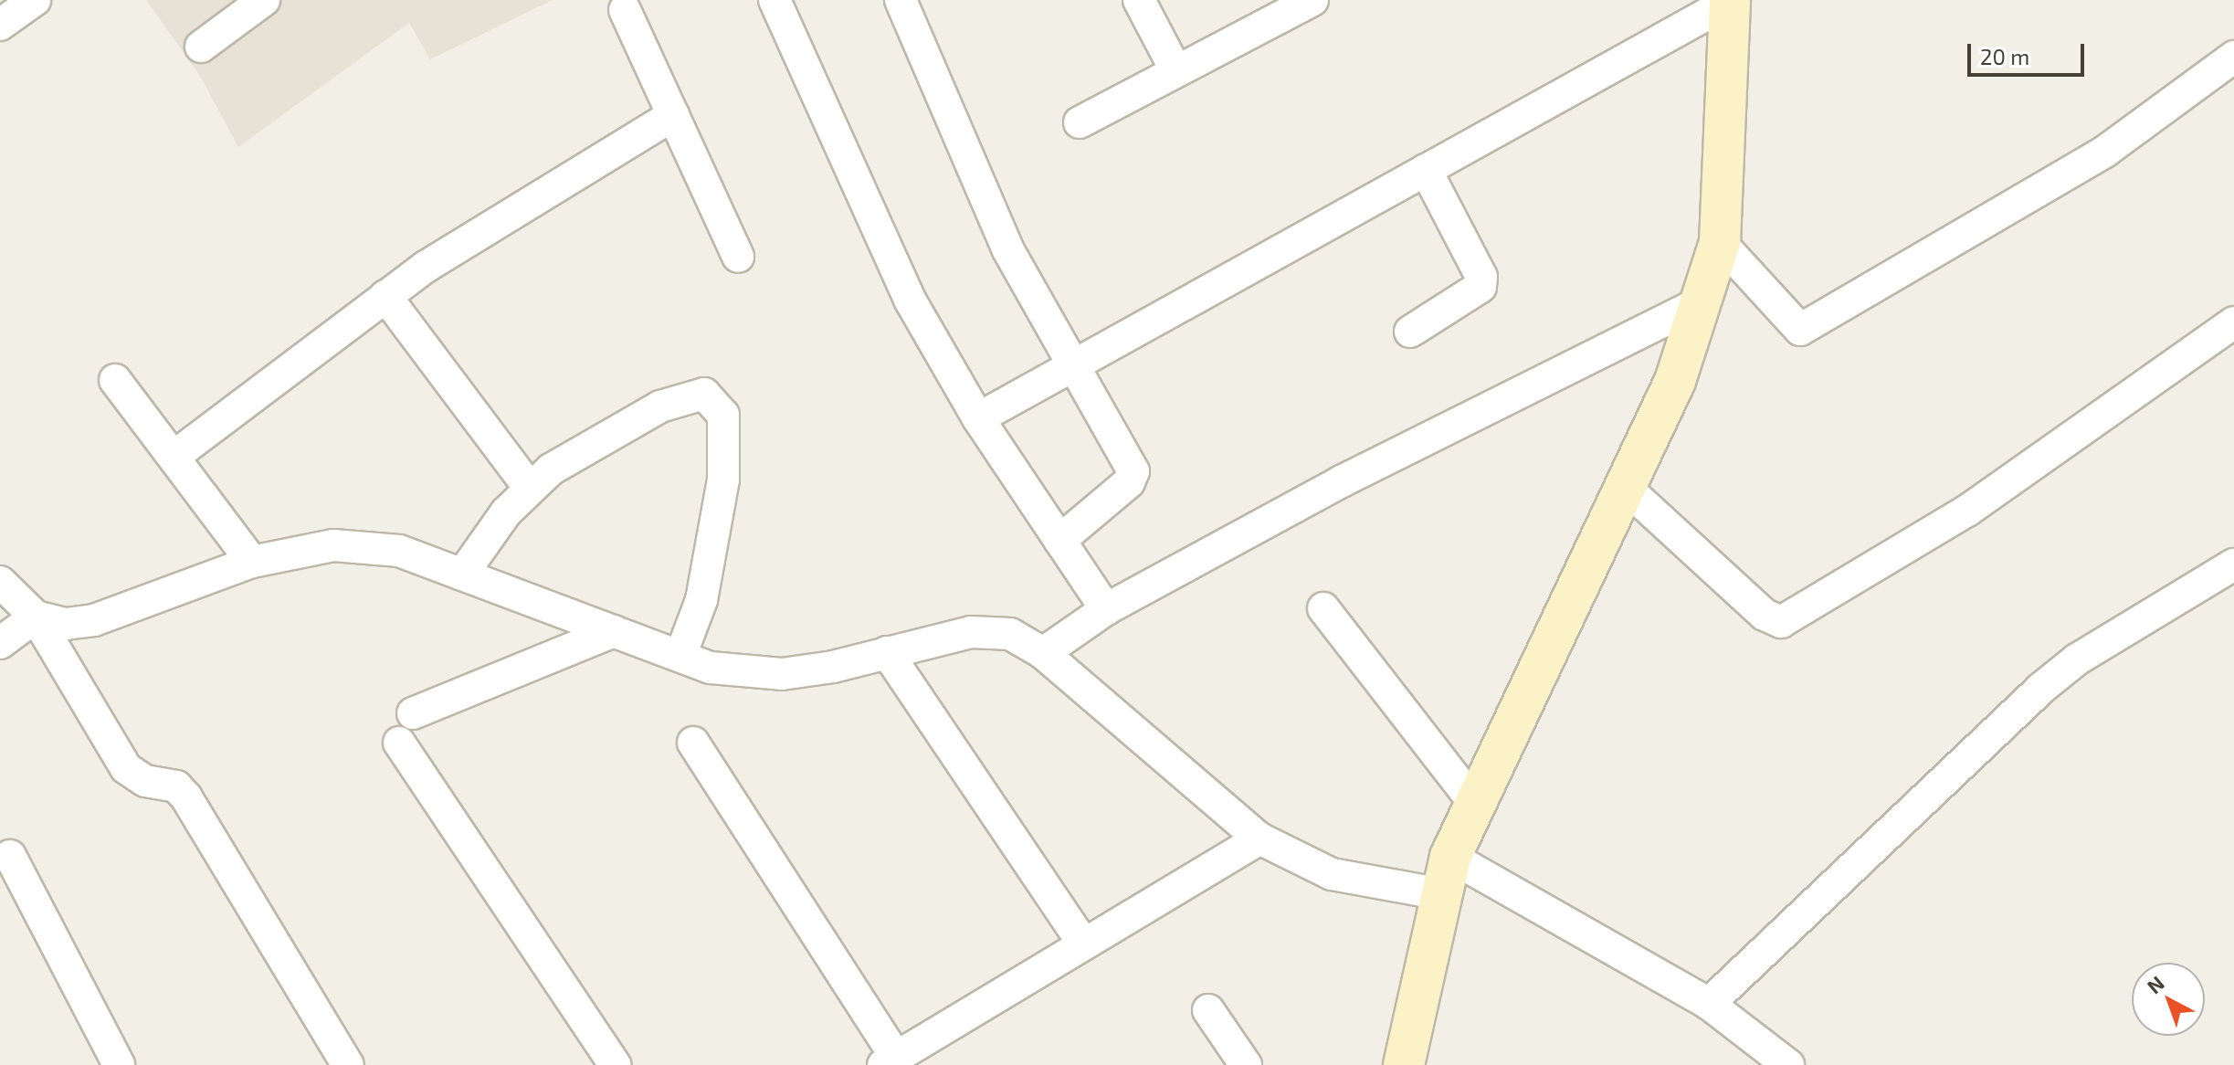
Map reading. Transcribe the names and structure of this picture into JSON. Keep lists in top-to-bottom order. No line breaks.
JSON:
{"scale_bar":"20 m","north":"top left"}
